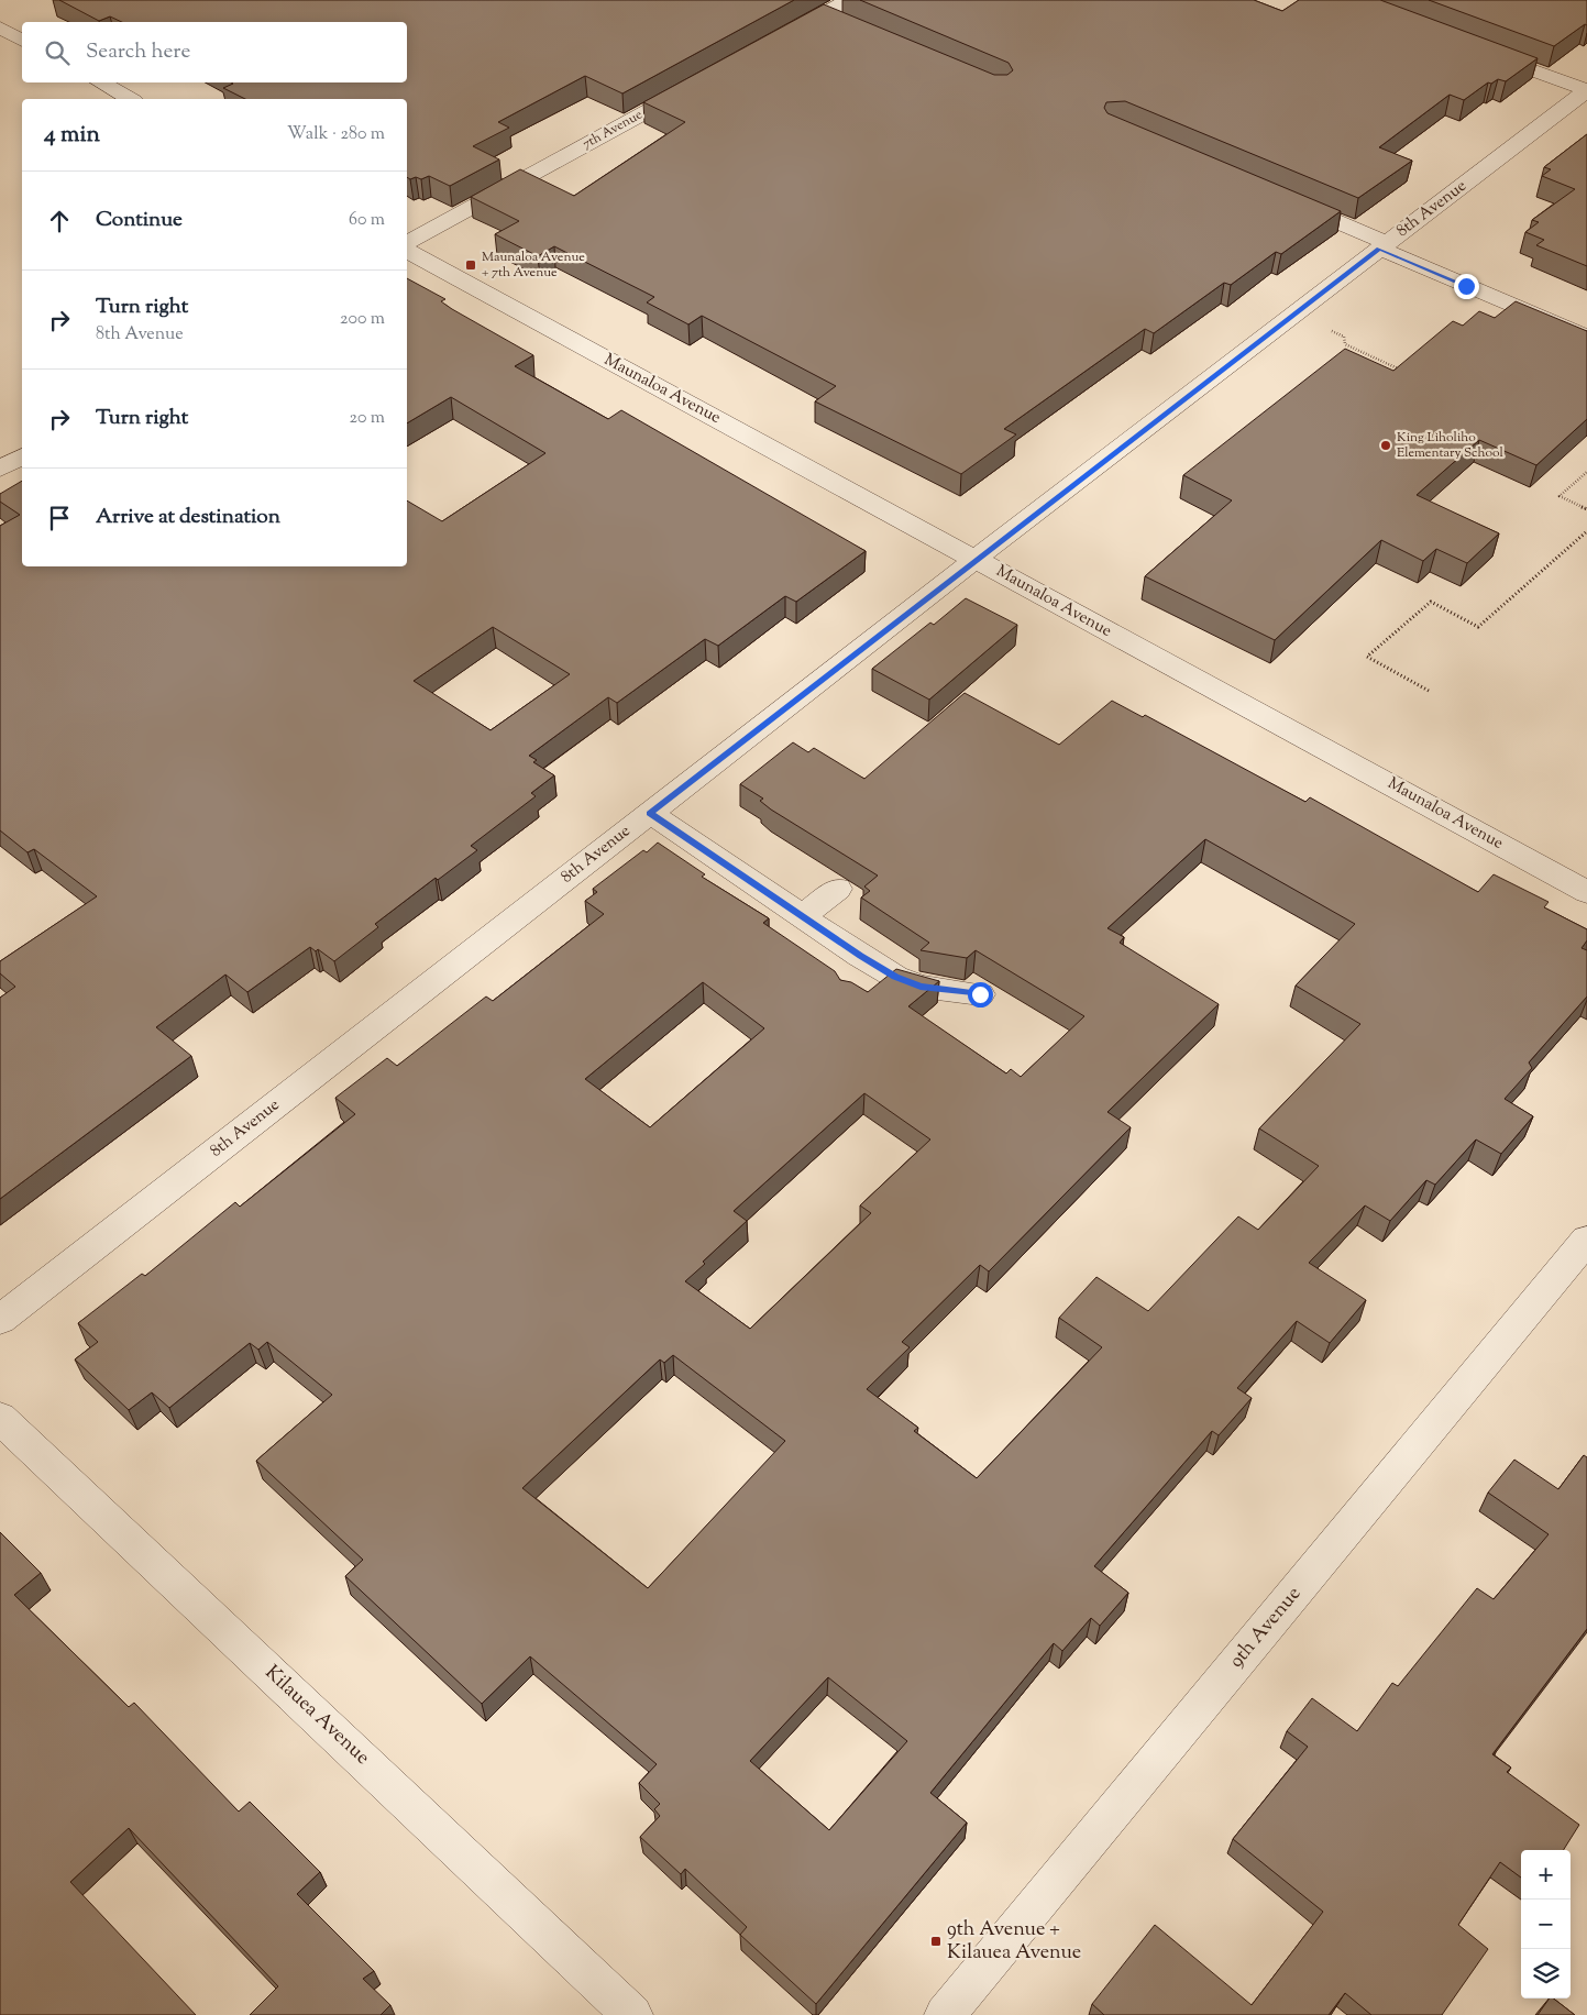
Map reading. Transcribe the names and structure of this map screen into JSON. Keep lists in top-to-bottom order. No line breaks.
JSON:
{"streets":{"street":["7th Avenue","8th Avenue","Maunaloa Avenue","9th Avenue","Kilauea Avenue"]},"crossings":[["8th Avenue","Maunaloa Avenue"]],"places":{"transit":["Maunaloa Avenue + 7th Avenue","9th Avenue + Kilauea Avenue"],"other":["King Liholiho Elementary School"]},"page":{"search":"Search here","heading":["4 min","Walk · 280 m"],"list":[["Continue","60 m"],["Turn right","8th Avenue","200 m"],["Turn right","20 m"],"Arrive at destination"],"map_buttons":["+","−"]}}
